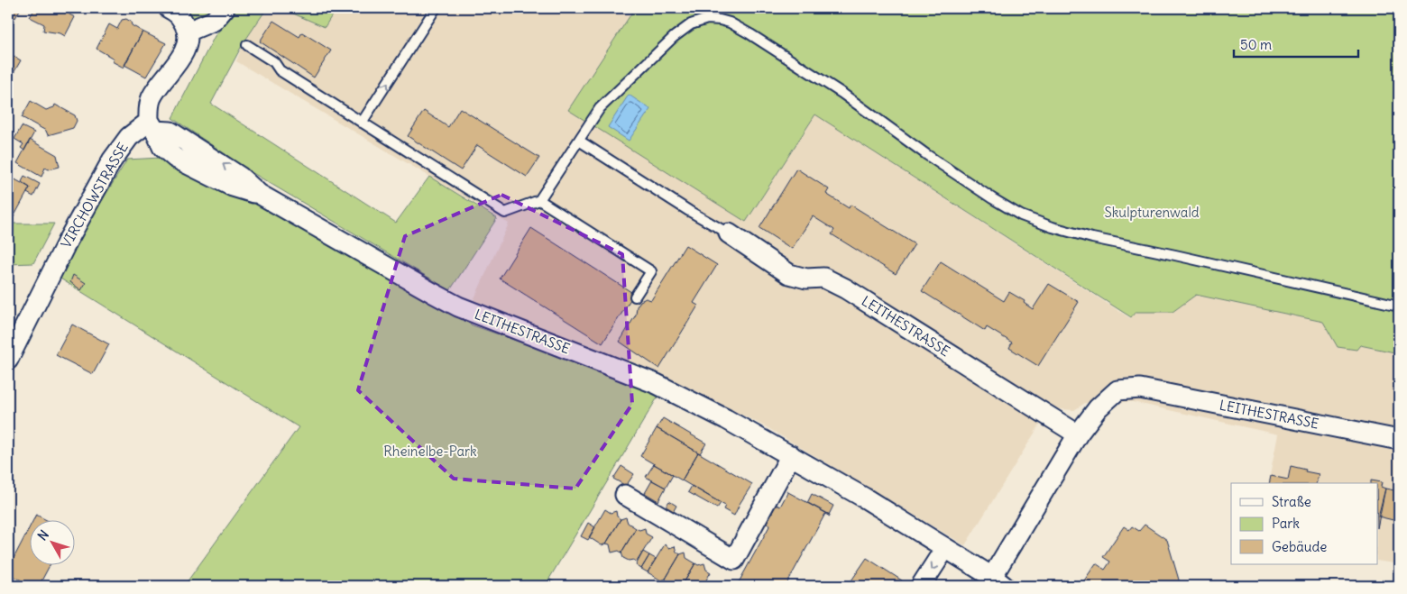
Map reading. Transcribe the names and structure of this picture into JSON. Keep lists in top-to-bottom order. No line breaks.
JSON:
{"streets":{"street":["VIRCHOWSTRASSE","LEITHESTRASSE"]},"crossings":[["VIRCHOWSTRASSE","LEITHESTRASSE"]],"parks":["Skulpturenwald","Rheinelbe-Park"],"legend":["Straße","Park","Gebäude"],"scale_bar":"50 m","north":"top left"}
